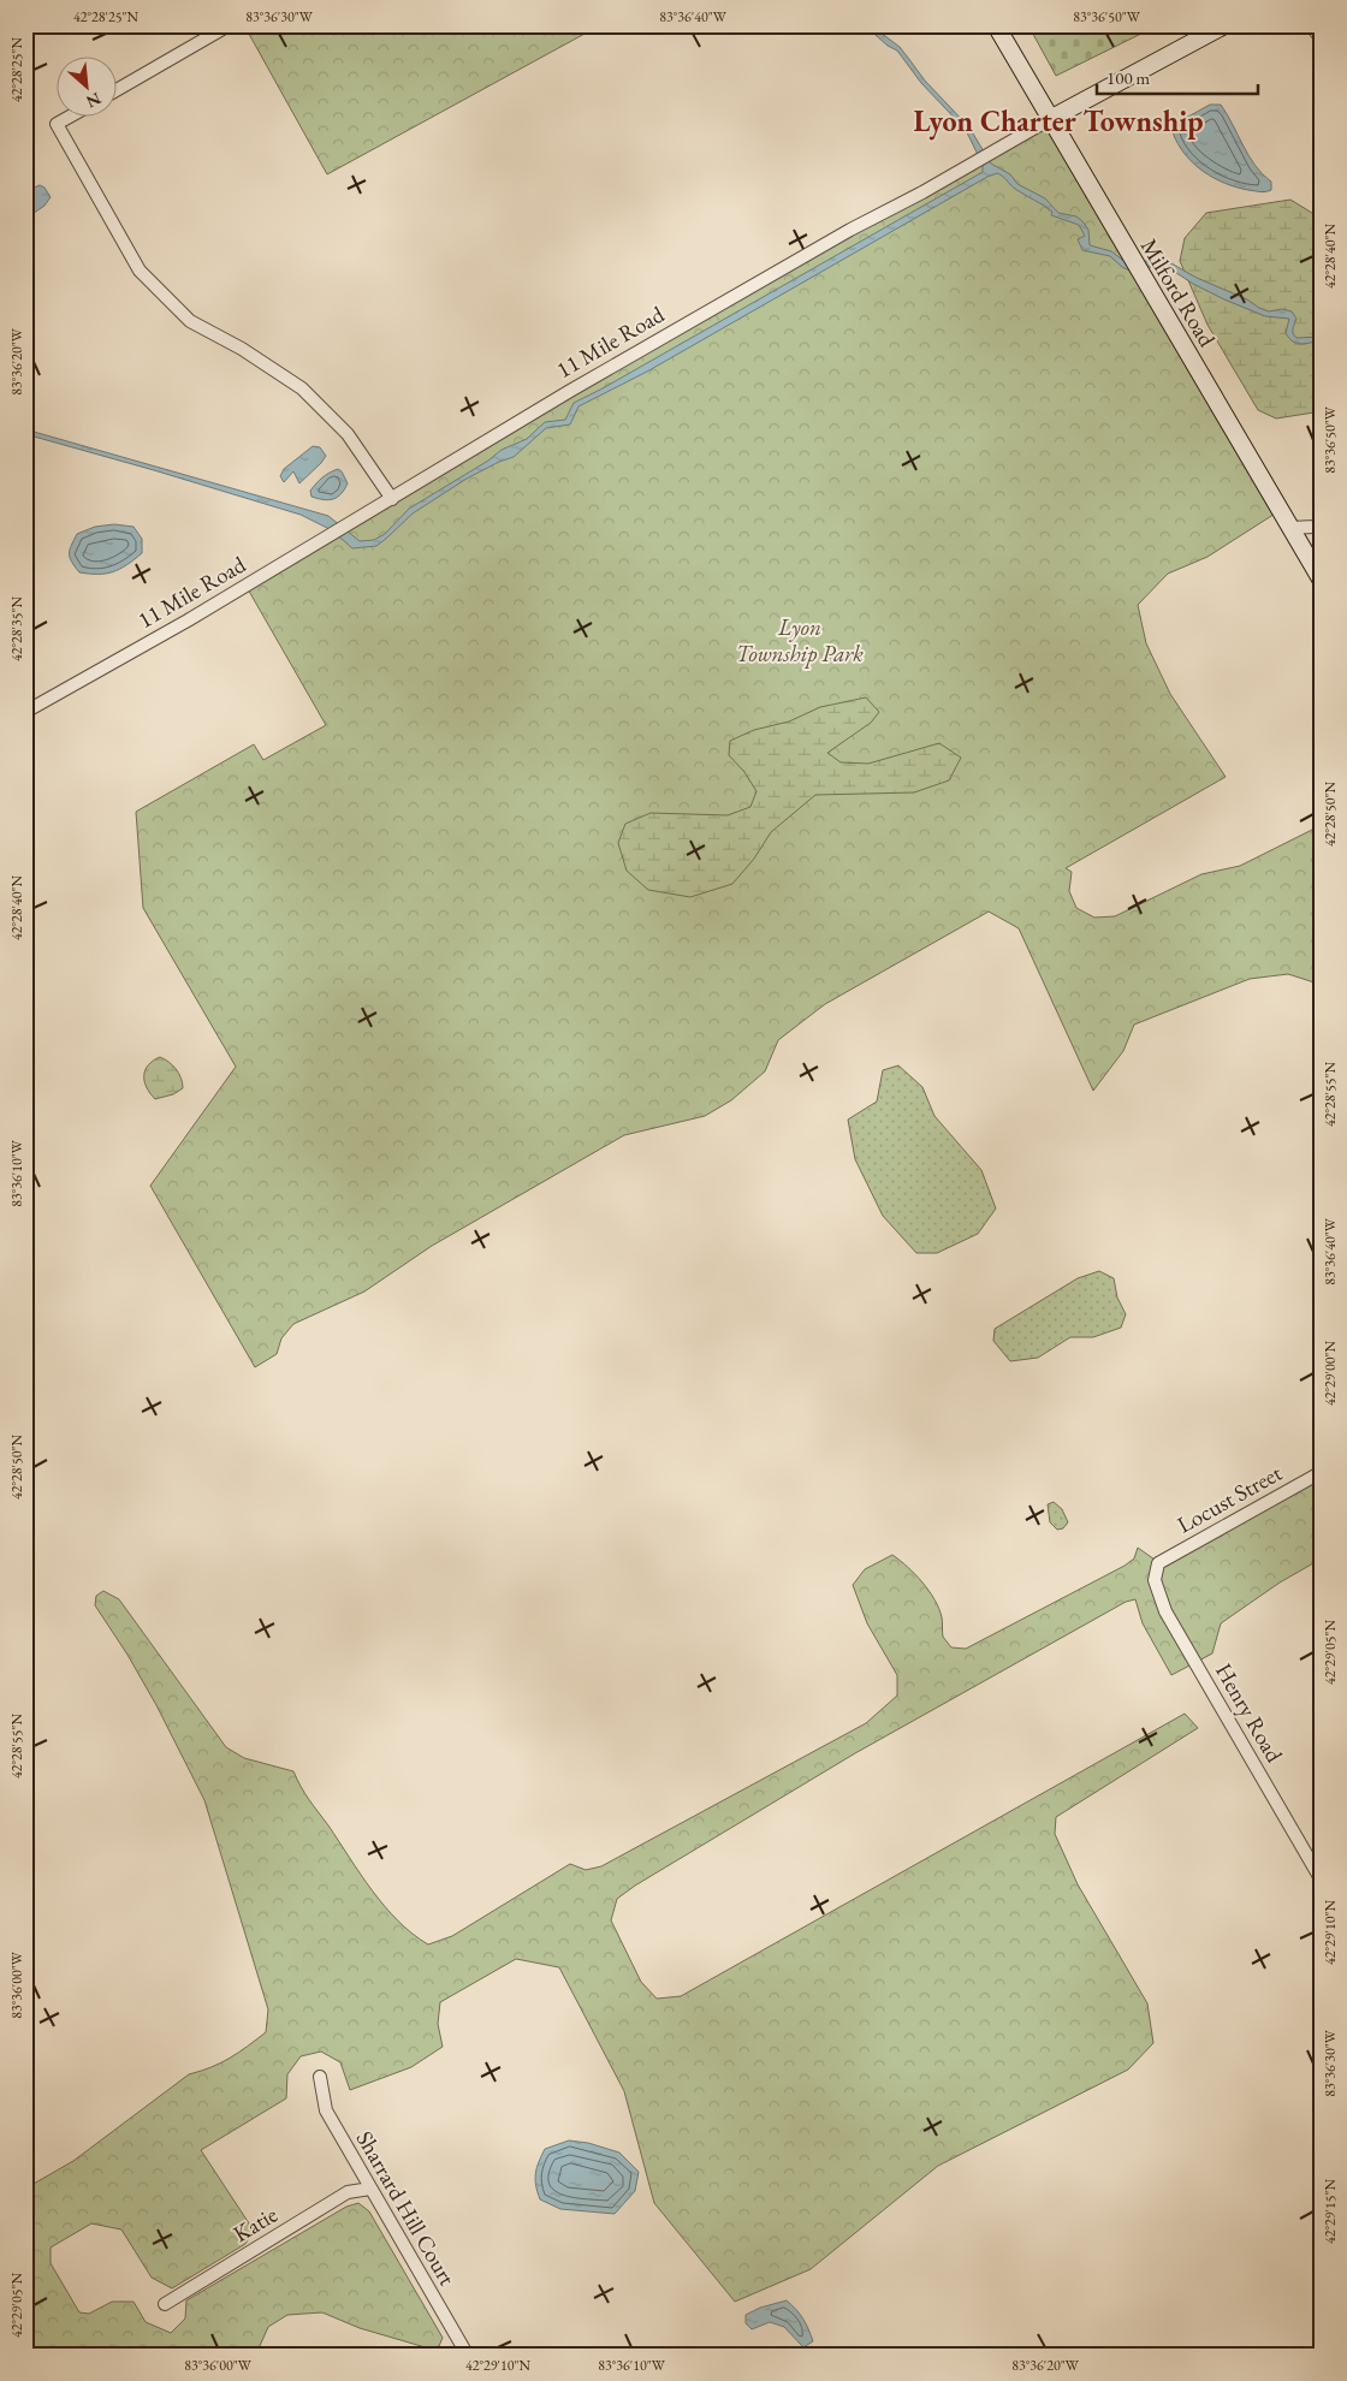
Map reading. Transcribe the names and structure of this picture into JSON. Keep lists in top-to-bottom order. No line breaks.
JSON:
{"streets":{"street":["Milford Road","11 Mile Road","Locust Street","Henry Road","Sharrard Hill Court","Katie"]},"crossings":[["Milford Road","11 Mile Road"],["Locust Street","Henry Road"],["Sharrard Hill Court","Katie"]],"districts":["Lyon Charter Township"],"parks":["Lyon Township Park"],"scale_bar":"100 m","north":"bottom right","coordinates":["42°28'25\"N","83°36'30\"W","83°36'40\"W","83°36'50\"W","42°28'40\"N","83°36'20\"W","42°28'35\"N","42°28'50\"N","42°28'55\"N","83°36'10\"W","42°29'00\"N","42°29'05\"N","42°29'10\"N","83°36'00\"W","42°29'15\"N"]}
